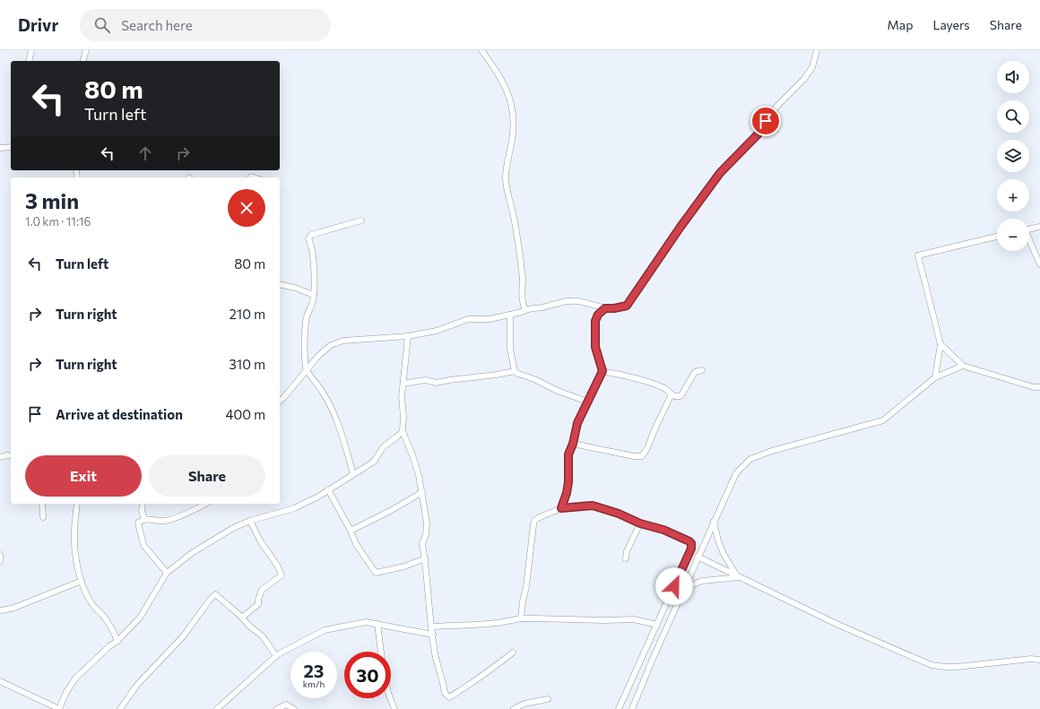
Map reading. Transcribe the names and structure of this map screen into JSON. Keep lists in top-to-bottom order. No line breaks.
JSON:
{"page":{"header":"Drivr","search":"Search here","nav":["Map","Layers","Share"],"map_buttons":["+","−"],"turn":["80 m","Turn left"],"heading":["3 min","1.0 km · 11:16"],"list":[{"name":"Turn left","value":"80 m"},{"name":"Turn right","value":"210 m"},{"name":"Turn right","value":"310 m"},{"name":"Arrive at destination","value":"400 m"}],"buttons":["Exit","Share"],"speed":"23 km/h","limit":"30"}}
